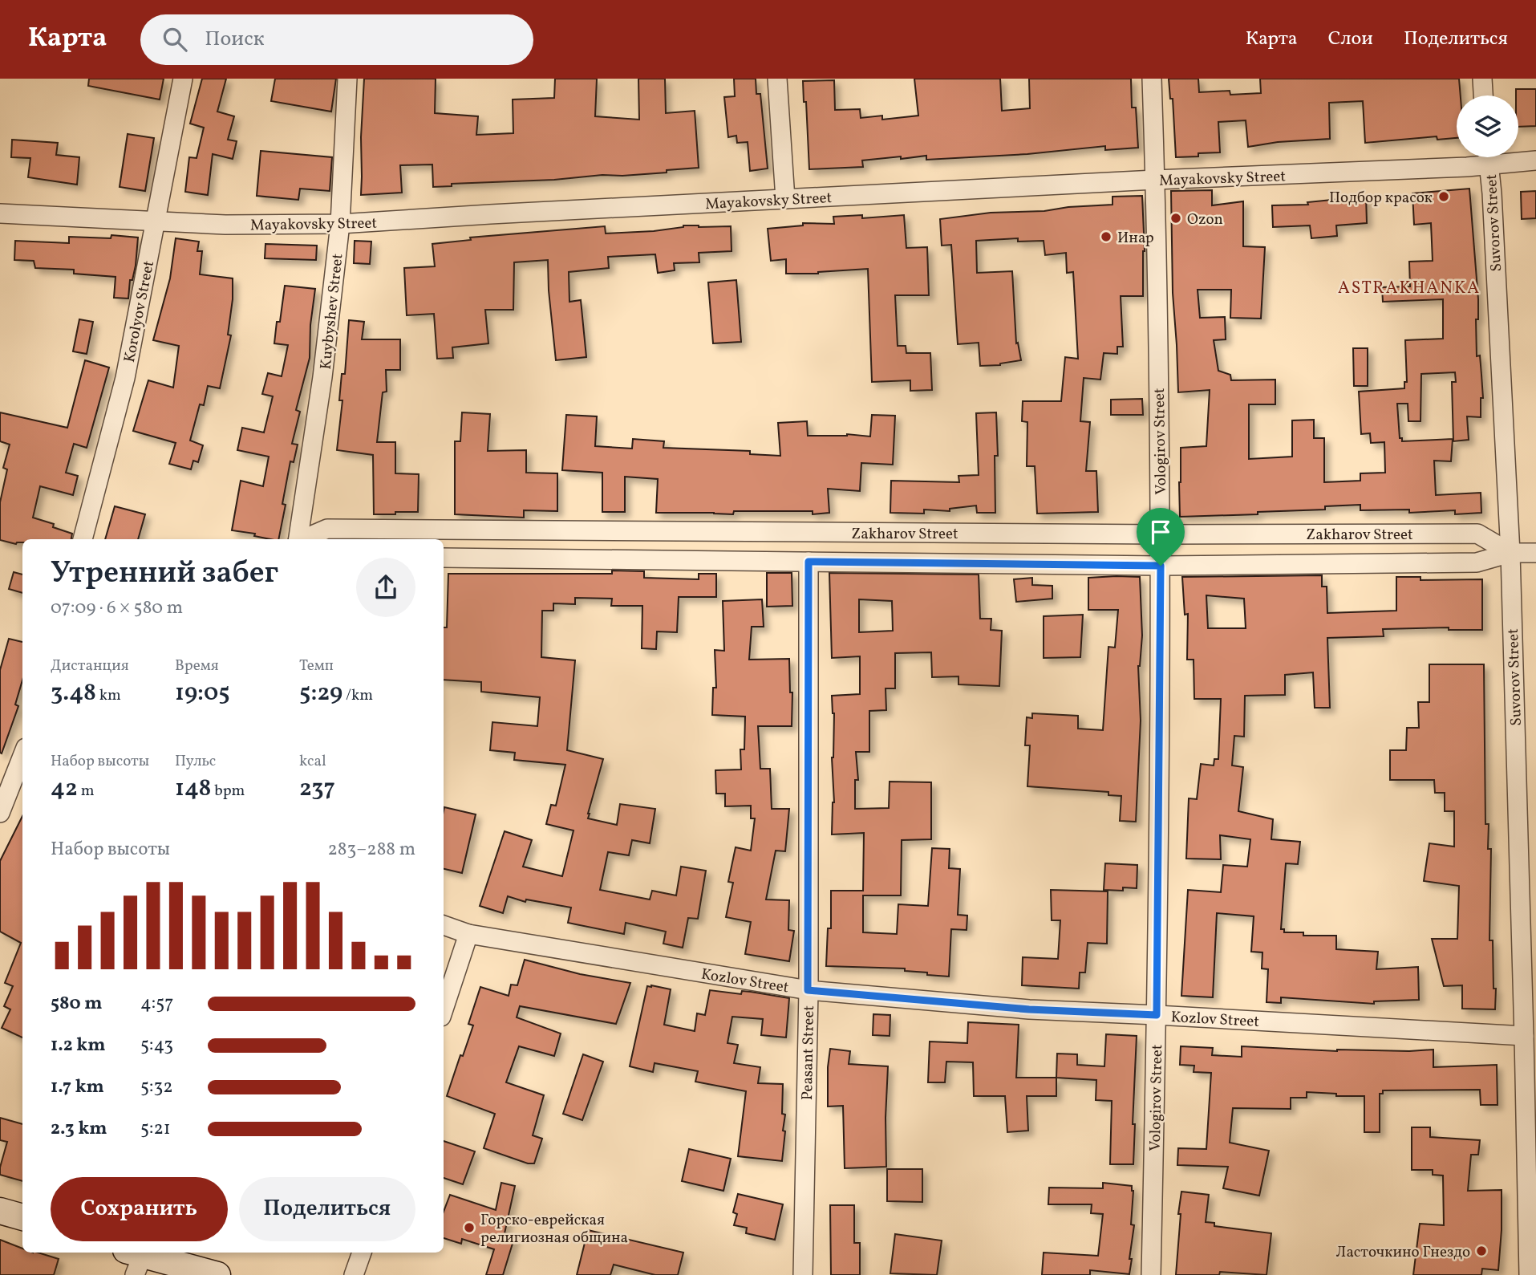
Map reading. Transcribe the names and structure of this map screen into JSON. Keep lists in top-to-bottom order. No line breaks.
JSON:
{"streets":{"street":["Mayakovsky Street","Suvorov Street","Korolyov Street","Kuybyshev Street","Vologirov Street","Zakharov Street","Kozlov Street","Peasant Street"]},"crossings":[["Mayakovsky Street","Korolyov Street"],["Mayakovsky Street","Kuybyshev Street"],["Mayakovsky Street","Vologirov Street"],["Suvorov Street","Zakharov Street"],["Suvorov Street","Kozlov Street"],["Vologirov Street","Zakharov Street"],["Vologirov Street","Kozlov Street"],["Zakharov Street","Peasant Street"],["Kozlov Street","Peasant Street"]],"districts":["ASTRAKHANKA"],"places":["Подбор красок","Ozon","Инар","Горско-еврейская религиозная община","Ласточкино Гнездо"],"page":{"header":"Карта","search":"Поиск","nav":["Карта","Слои","Поделиться"],"heading":["Утренний забег","07:09 · 6 × 580 m"],"stats":[["Дистанция","3.48 km"],["Время","19:05"],["Темп","5:29 /km"],["Набор высоты","42 m"],["Пульс","148 bpm"],["kcal","237"]],"chart":["Набор высоты","283–288 m"],"list":[{"name":"580 m","note":"4:57"},{"name":"1.2 km","note":"5:43"},{"name":"1.7 km","note":"5:32"},{"name":"2.3 km","note":"5:21"}],"buttons":["Сохранить","Поделиться"]}}
